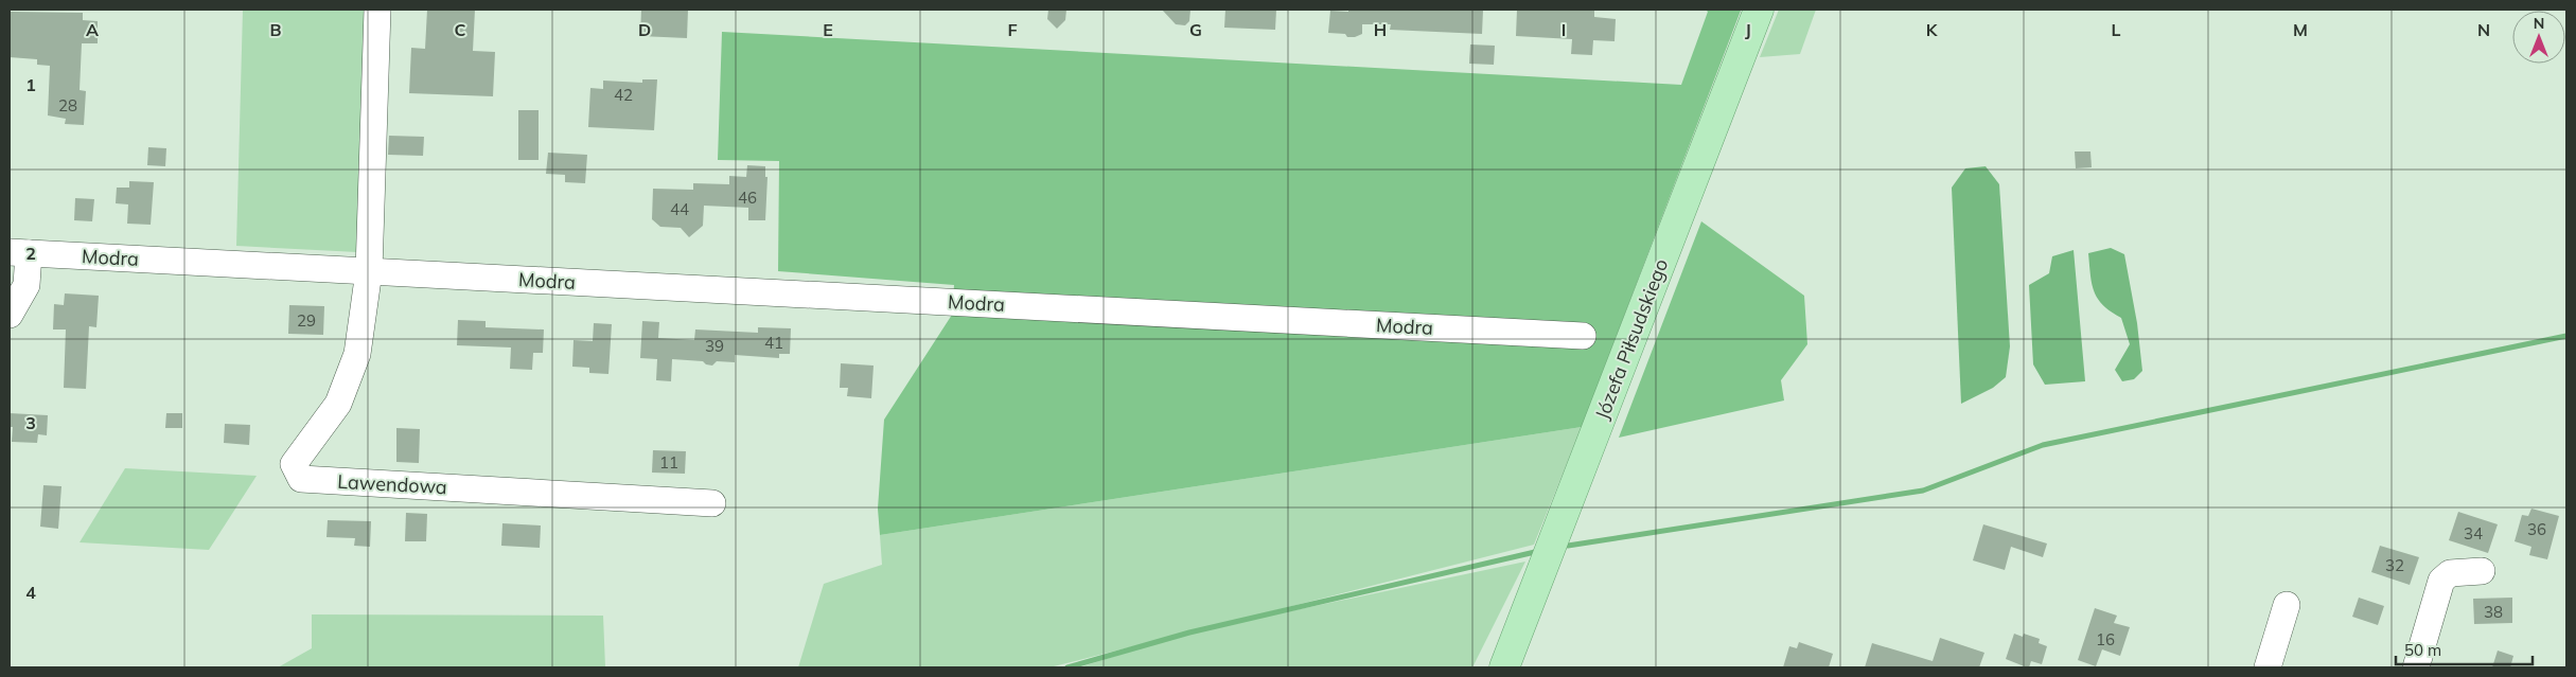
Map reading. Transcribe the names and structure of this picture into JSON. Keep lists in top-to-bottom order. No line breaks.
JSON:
{"streets":{"main road":["Józefa Piłsudskiego"],"street":["Modra","Lawendowa"]},"crossings":[["Modra","Lawendowa"]],"house_numbers":["42","28","46","44","29","41","39","11","36","34","32","38","16"],"scale_bar":"50 m","north":"top","grid":{"columns":["A","B","C","D","E","F","G","H","I","J","K","L","M","N"],"rows":["1","2","3","4"]}}
